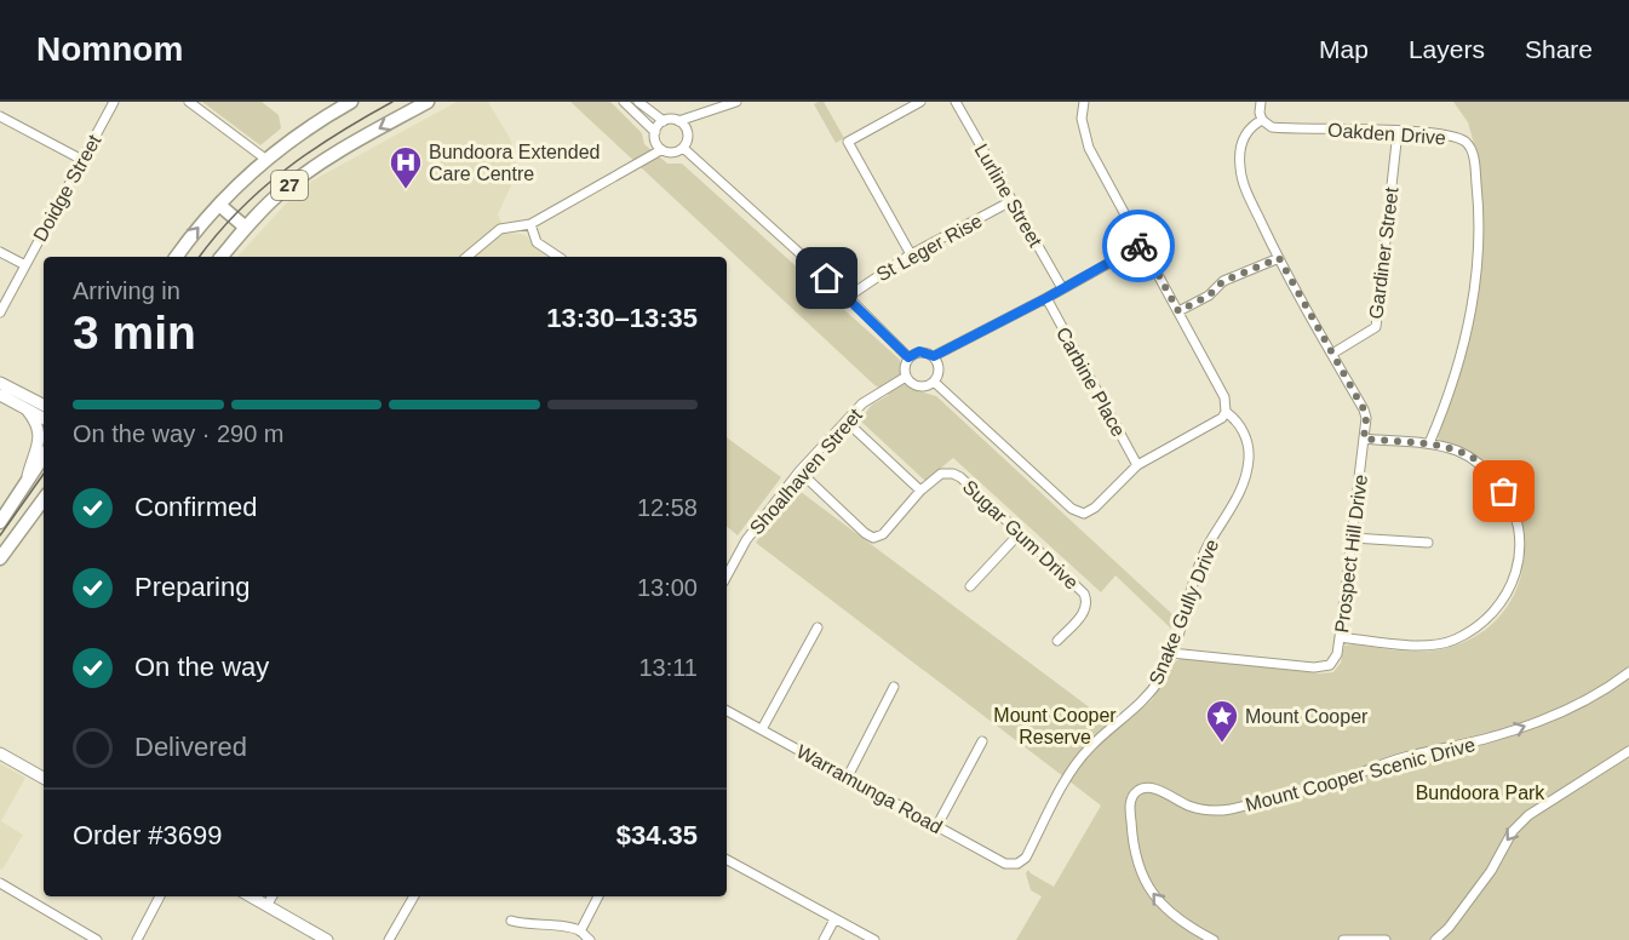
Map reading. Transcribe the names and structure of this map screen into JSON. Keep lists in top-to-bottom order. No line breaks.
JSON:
{"streets":{"highway":["27"],"street":["Oakden Drive","Doidge Street","Lurline Street","St Leger Rise","Gardiner Street","Carbine Place","Shoalhaven Street","Sugar Gum Drive","Prospect Hill Drive","Snake Gully Drive","Mount Cooper Scenic Drive","Warramunga Road"]},"crossings":[["Oakden Drive","Gardiner Street"],["Oakden Drive","Prospect Hill Drive"],["Lurline Street","St Leger Rise"],["Gardiner Street","Prospect Hill Drive"],["Shoalhaven Street","Sugar Gum Drive"],["Prospect Hill Drive","Snake Gully Drive"],["Snake Gully Drive","Warramunga Road"]],"parks":["Mount Cooper Reserve","Bundoora Park"],"places":{"hospital":["Bundoora Extended Care Centre"],"place":["Mount Cooper"]},"page":{"header":"Nomnom","nav":["Map","Layers","Share"],"heading":["3 min","Arriving in","13:30–13:35"],"panel":["Order #3699","$34.35"],"bar":"On the way · 290 m","list":[["Confirmed","12:58"],["Preparing","13:00"],["On the way","13:11"],"Delivered"]}}
